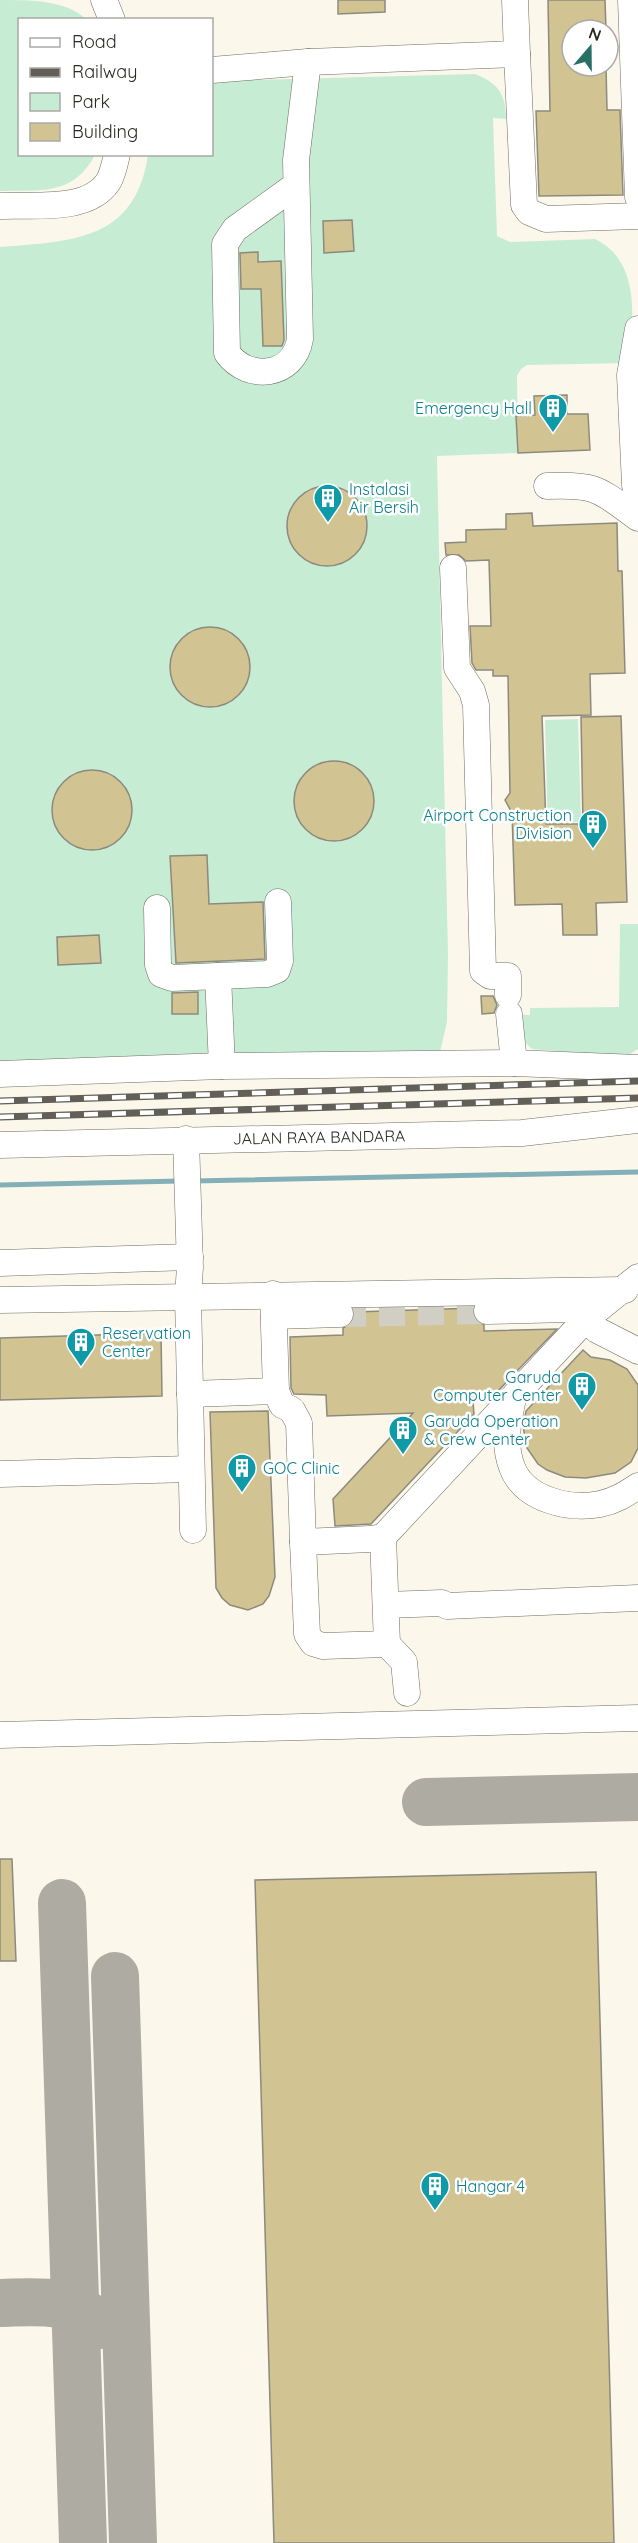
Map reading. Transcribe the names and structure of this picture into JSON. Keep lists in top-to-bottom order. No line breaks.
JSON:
{"streets":{"street":["JALAN RAYA BANDARA"]},"places":{"building":["Emergency Hall","Instalasi Air Bersih","Airport Construction Division","Reservation Center","Garuda Computer Center","Garuda Operation & Crew Center","GOC Clinic","Hangar 4"]},"legend":["Road","Railway","Park","Building"],"north":"top"}
